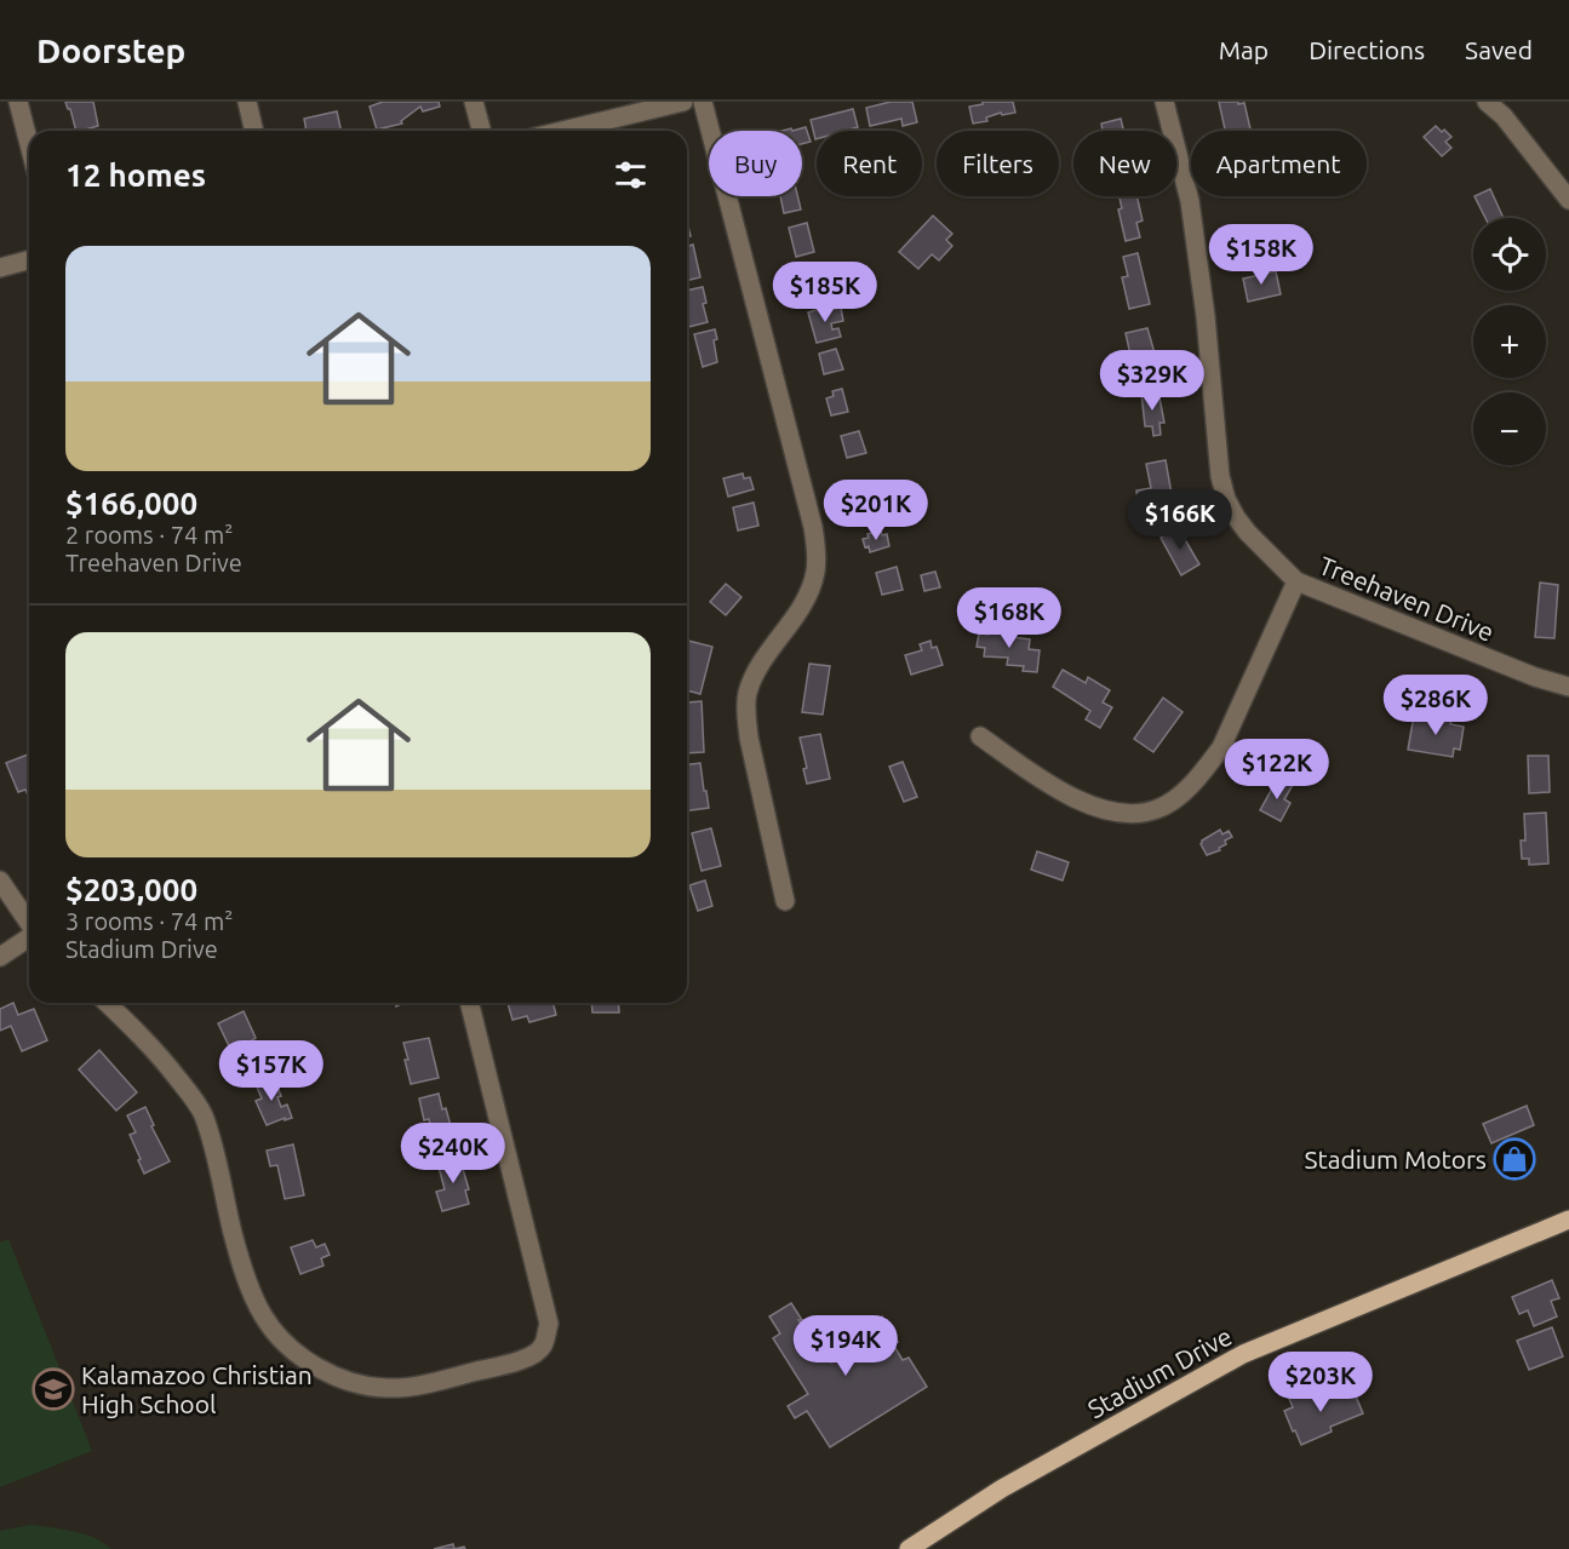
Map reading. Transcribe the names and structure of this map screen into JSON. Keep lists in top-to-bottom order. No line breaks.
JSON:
{"streets":{"main road":["Stadium Drive"],"street":["Treehaven Drive"]},"places":{"shop":["Stadium Motors"],"school or university":["Kalamazoo Christian High School"]},"page":{"header":"Doorstep","nav":["Map","Directions","Saved"],"chip":["Buy","Rent","Filters","New","Apartment"],"heading":"12 homes","map_buttons":["+","−"],"list":[{"name":"$166,000","note":"2 rooms · 74 m² · Treehaven Drive"},{"name":"$203,000","note":"3 rooms · 74 m² · Stadium Drive"}],"price":["$158K","$185K","$329K","$201K","$166K","$168K","$286K","$122K","$157K","$240K","$194K","$203K"]}}
